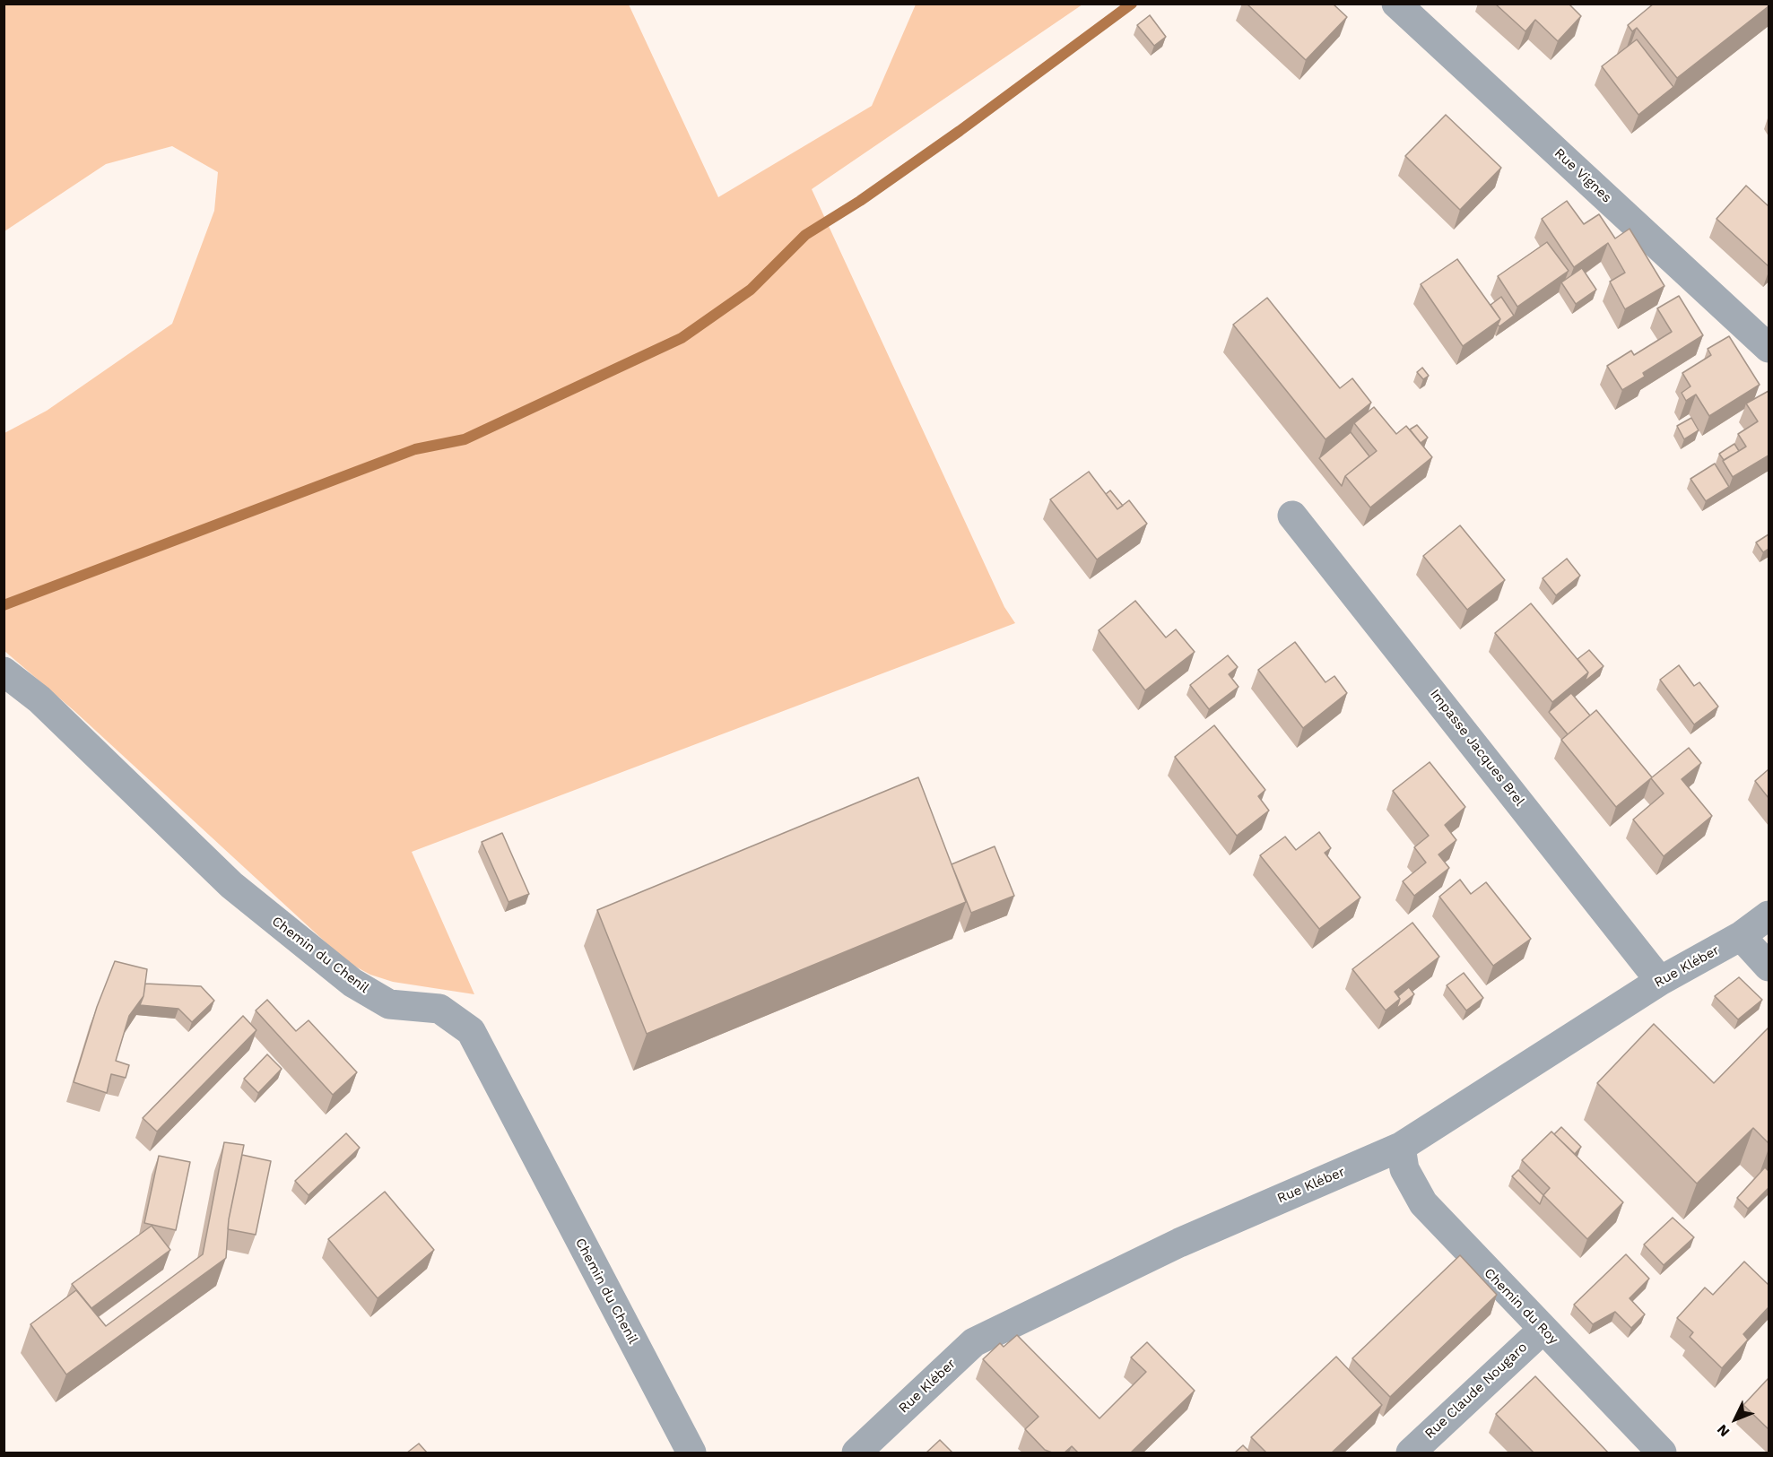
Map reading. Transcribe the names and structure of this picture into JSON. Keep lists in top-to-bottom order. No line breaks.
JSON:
{"streets":{"street":["Rue Vignes","Impasse Jacques Brel","Chemin du Chenil","Rue Kléber","Chemin du Roy","Rue Claude Nougaro"]},"crossings":[["Impasse Jacques Brel","Rue Kléber"],["Rue Kléber","Chemin du Roy"],["Chemin du Roy","Rue Claude Nougaro"]],"north":"bottom left"}
